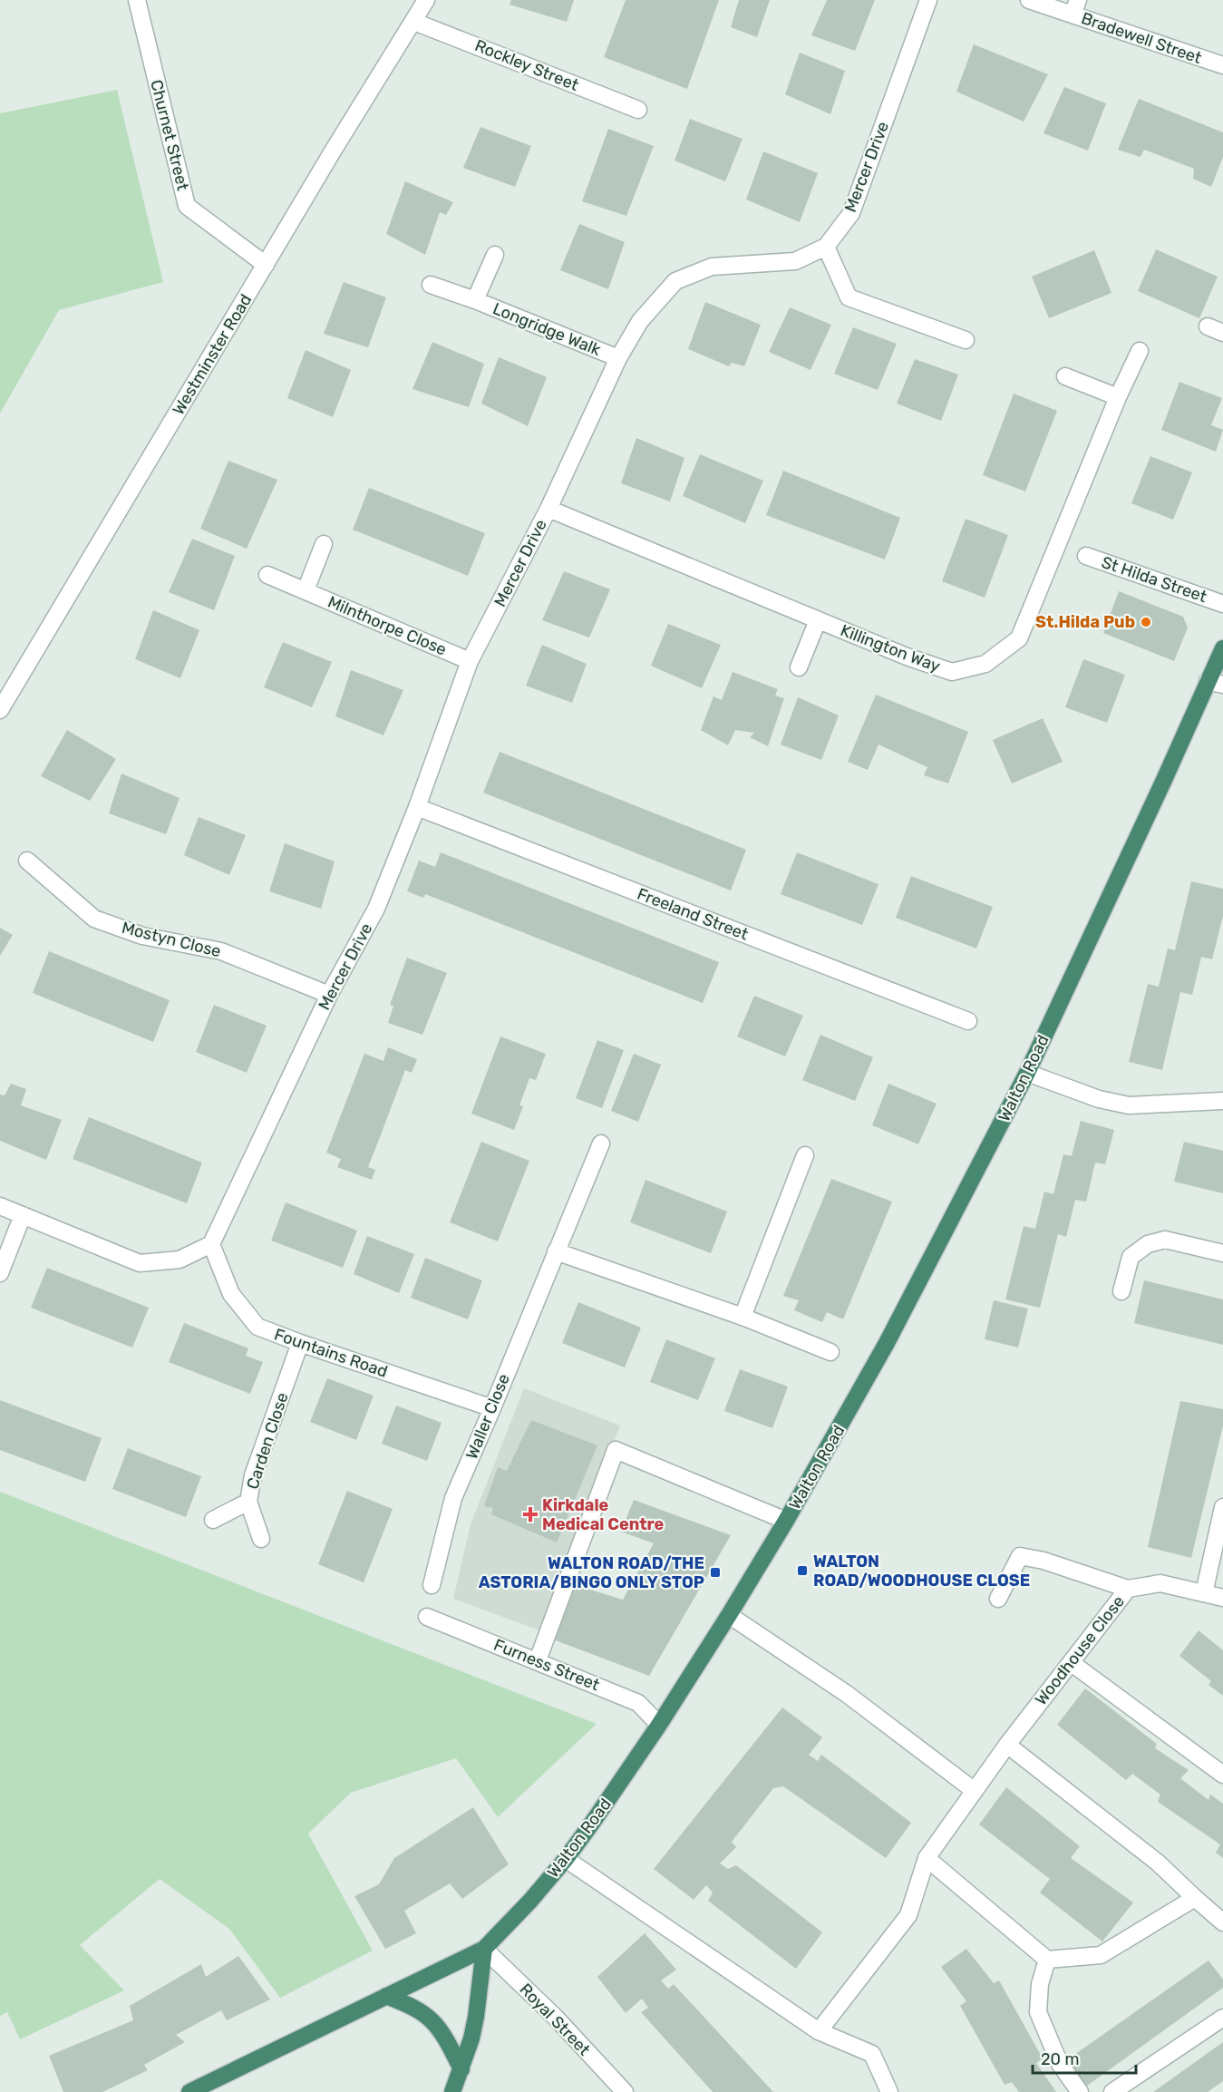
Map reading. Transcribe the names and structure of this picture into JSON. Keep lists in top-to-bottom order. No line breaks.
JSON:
{"streets":{"highway":["Walton Road"],"street":["Bradewell Street","Rockley Street","Churnet Street","Mercer Drive","Longridge Walk","Westminster Road","St Hilda Street","Milnthorpe Close","Killington Way","Freeland Street","Mostyn Close","Fountains Road","Waller Close","Carden Close","Woodhouse Close","Furness Street","Royal Street"]},"crossings":[["Rockley Street","Westminster Road"],["Churnet Street","Westminster Road"],["Mercer Drive","Longridge Walk"],["Mercer Drive","Milnthorpe Close"],["Mercer Drive","Killington Way"],["Mercer Drive","Freeland Street"],["Mercer Drive","Mostyn Close"],["Mercer Drive","Fountains Road"],["Walton Road","Furness Street"],["Walton Road","Royal Street"],["Fountains Road","Waller Close"],["Fountains Road","Carden Close"]],"places":{"other":["St.Hilda Pub"],"health":["Kirkdale Medical Centre"],"transit":["WALTON ROAD/WOODHOUSE CLOSE","WALTON ROAD/THE ASTORIA/BINGO ONLY STOP"]},"scale_bar":"20 m"}
